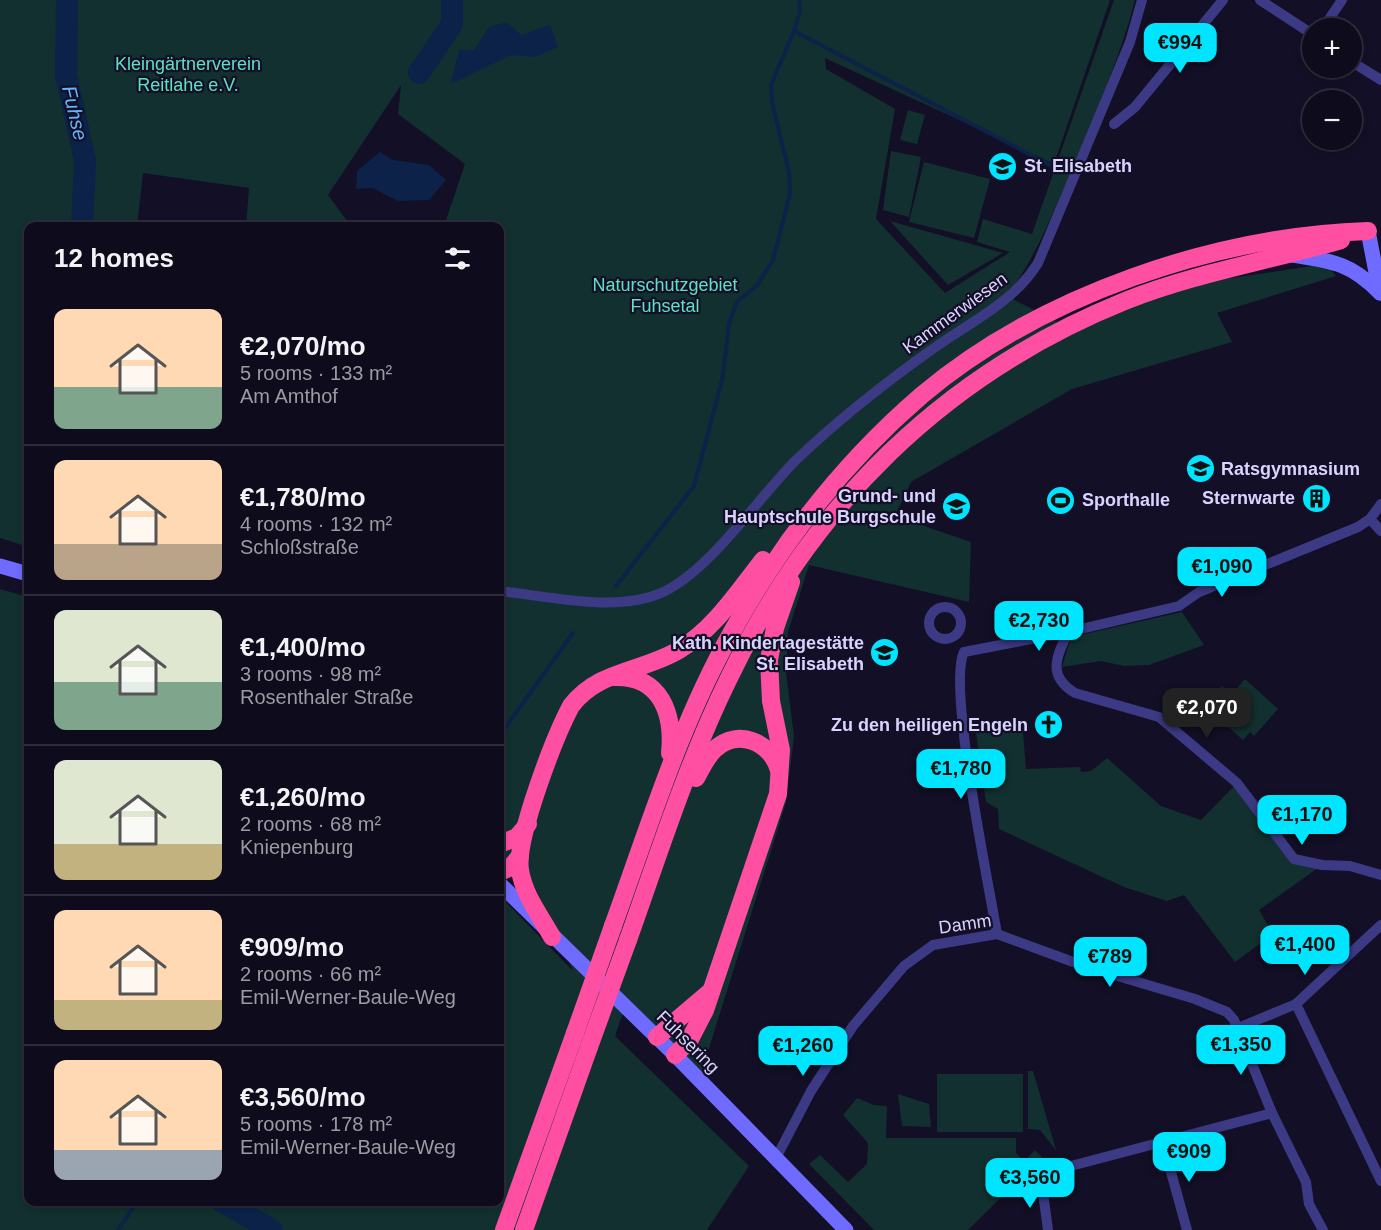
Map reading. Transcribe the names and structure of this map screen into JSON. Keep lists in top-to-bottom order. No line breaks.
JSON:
{"streets":{"street":["Kammerwiesen","Damm","Fuhsering"]},"crossings":[["Damm","Fuhsering"]],"water":["Fuhse"],"parks":["Kleingärtnerverein Reitlahe e.V.","Naturschutzgebiet Fuhsetal"],"places":{"school or university":["St. Elisabeth","Ratsgymnasium","Grund- und Hauptschule Burgschule","Kath. Kindertagestätte St. Elisabeth"],"building":["Sternwarte"],"sports":["Sporthalle"],"church":["Zu den heiligen Engeln"]},"page":{"map_buttons":["+","−"],"price":["€994","€1,090","€2,730","€2,070","€1,780","€1,170","€1,400","€789","€1,350","€1,260","€909","€3,560"],"heading":"12 homes","list":[{"name":"€2,070/mo","note":"5 rooms · 133 m² · Am Amthof"},{"name":"€1,780/mo","note":"4 rooms · 132 m² · Schloßstraße"},{"name":"€1,400/mo","note":"3 rooms · 98 m² · Rosenthaler Straße"},{"name":"€1,260/mo","note":"2 rooms · 68 m² · Kniepenburg"},{"name":"€909/mo","note":"2 rooms · 66 m² · Emil-Werner-Baule-Weg"},{"name":"€3,560/mo","note":"5 rooms · 178 m² · Emil-Werner-Baule-Weg"}]}}
